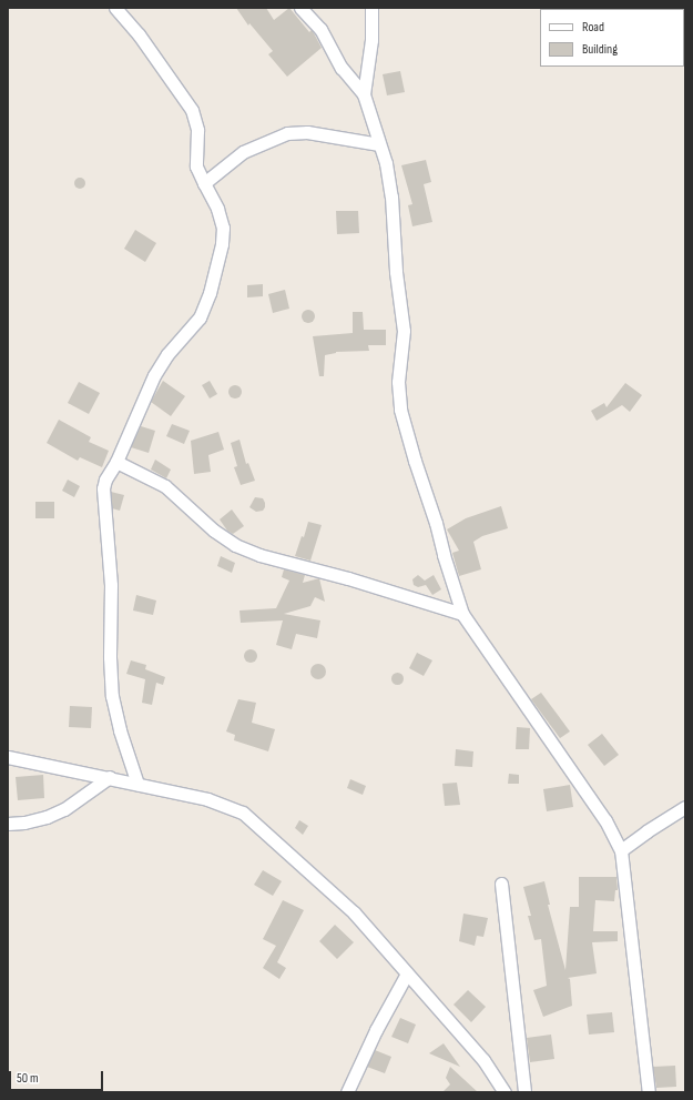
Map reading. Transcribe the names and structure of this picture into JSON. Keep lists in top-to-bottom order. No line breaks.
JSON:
{"legend":["Road","Building"],"scale_bar":"50 m"}
